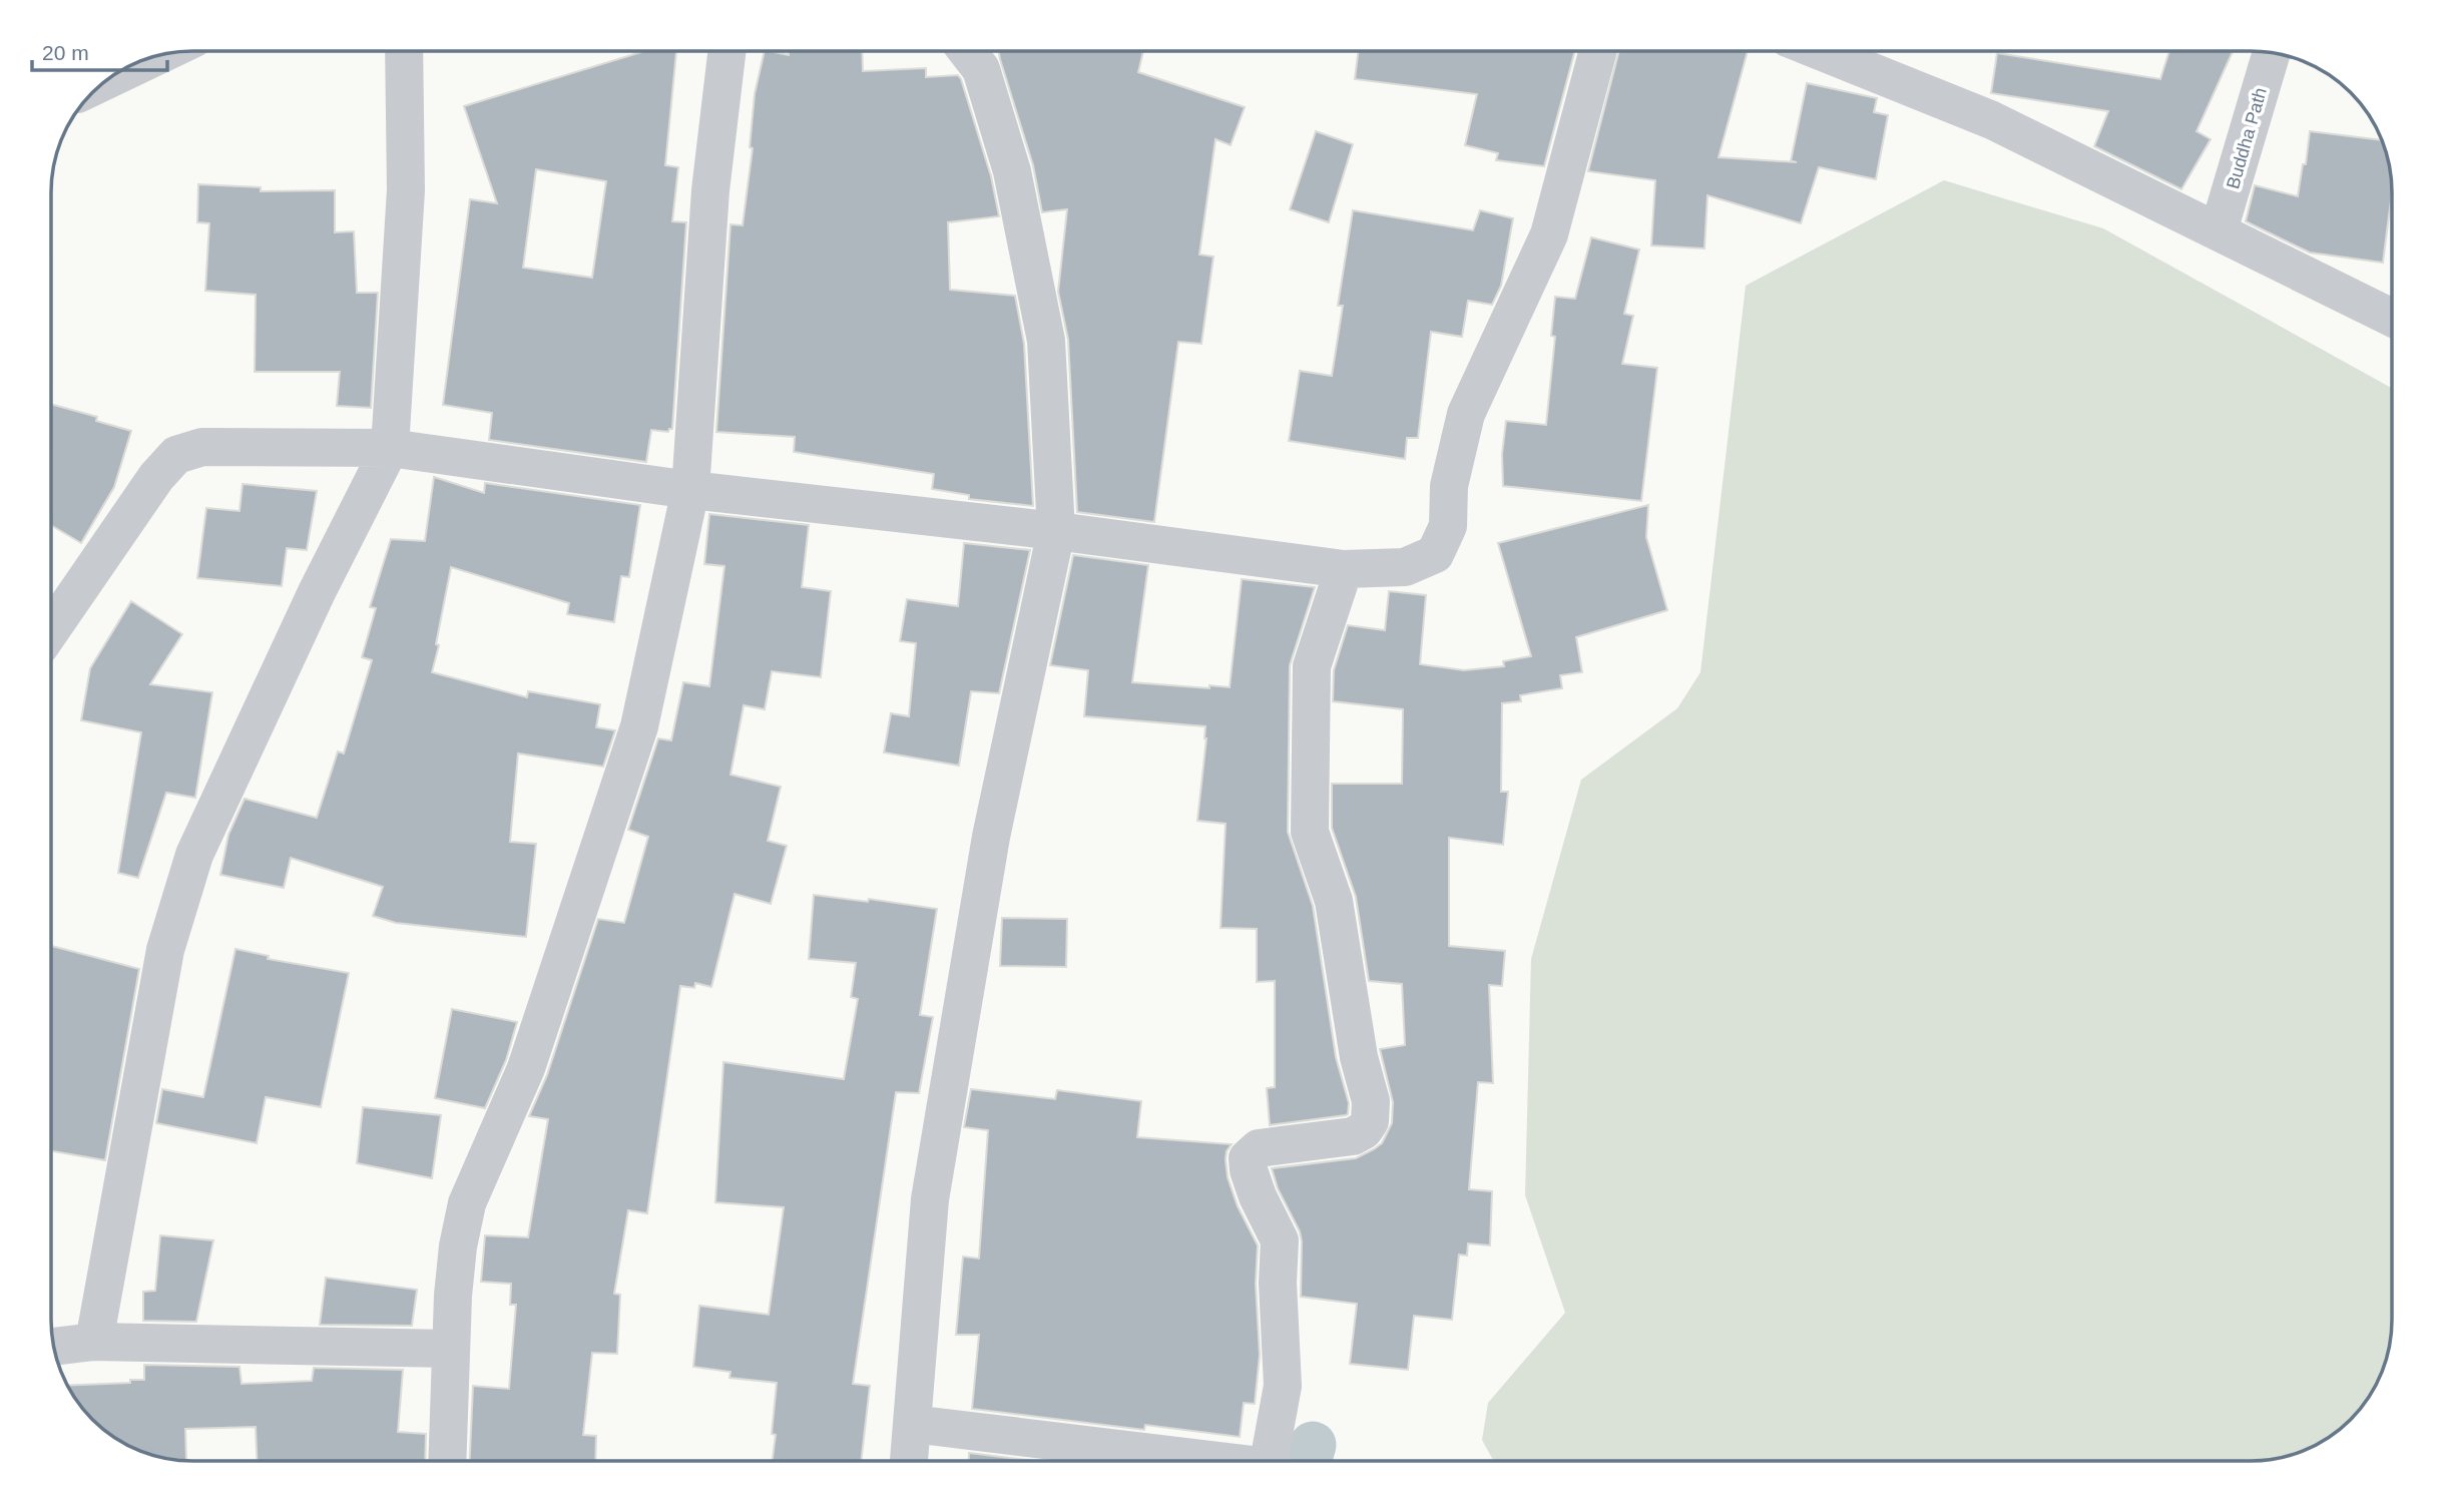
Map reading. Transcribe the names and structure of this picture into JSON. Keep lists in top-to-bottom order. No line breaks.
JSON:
{"streets":{"street":["Buddha Path"]},"scale_bar":"20 m"}
